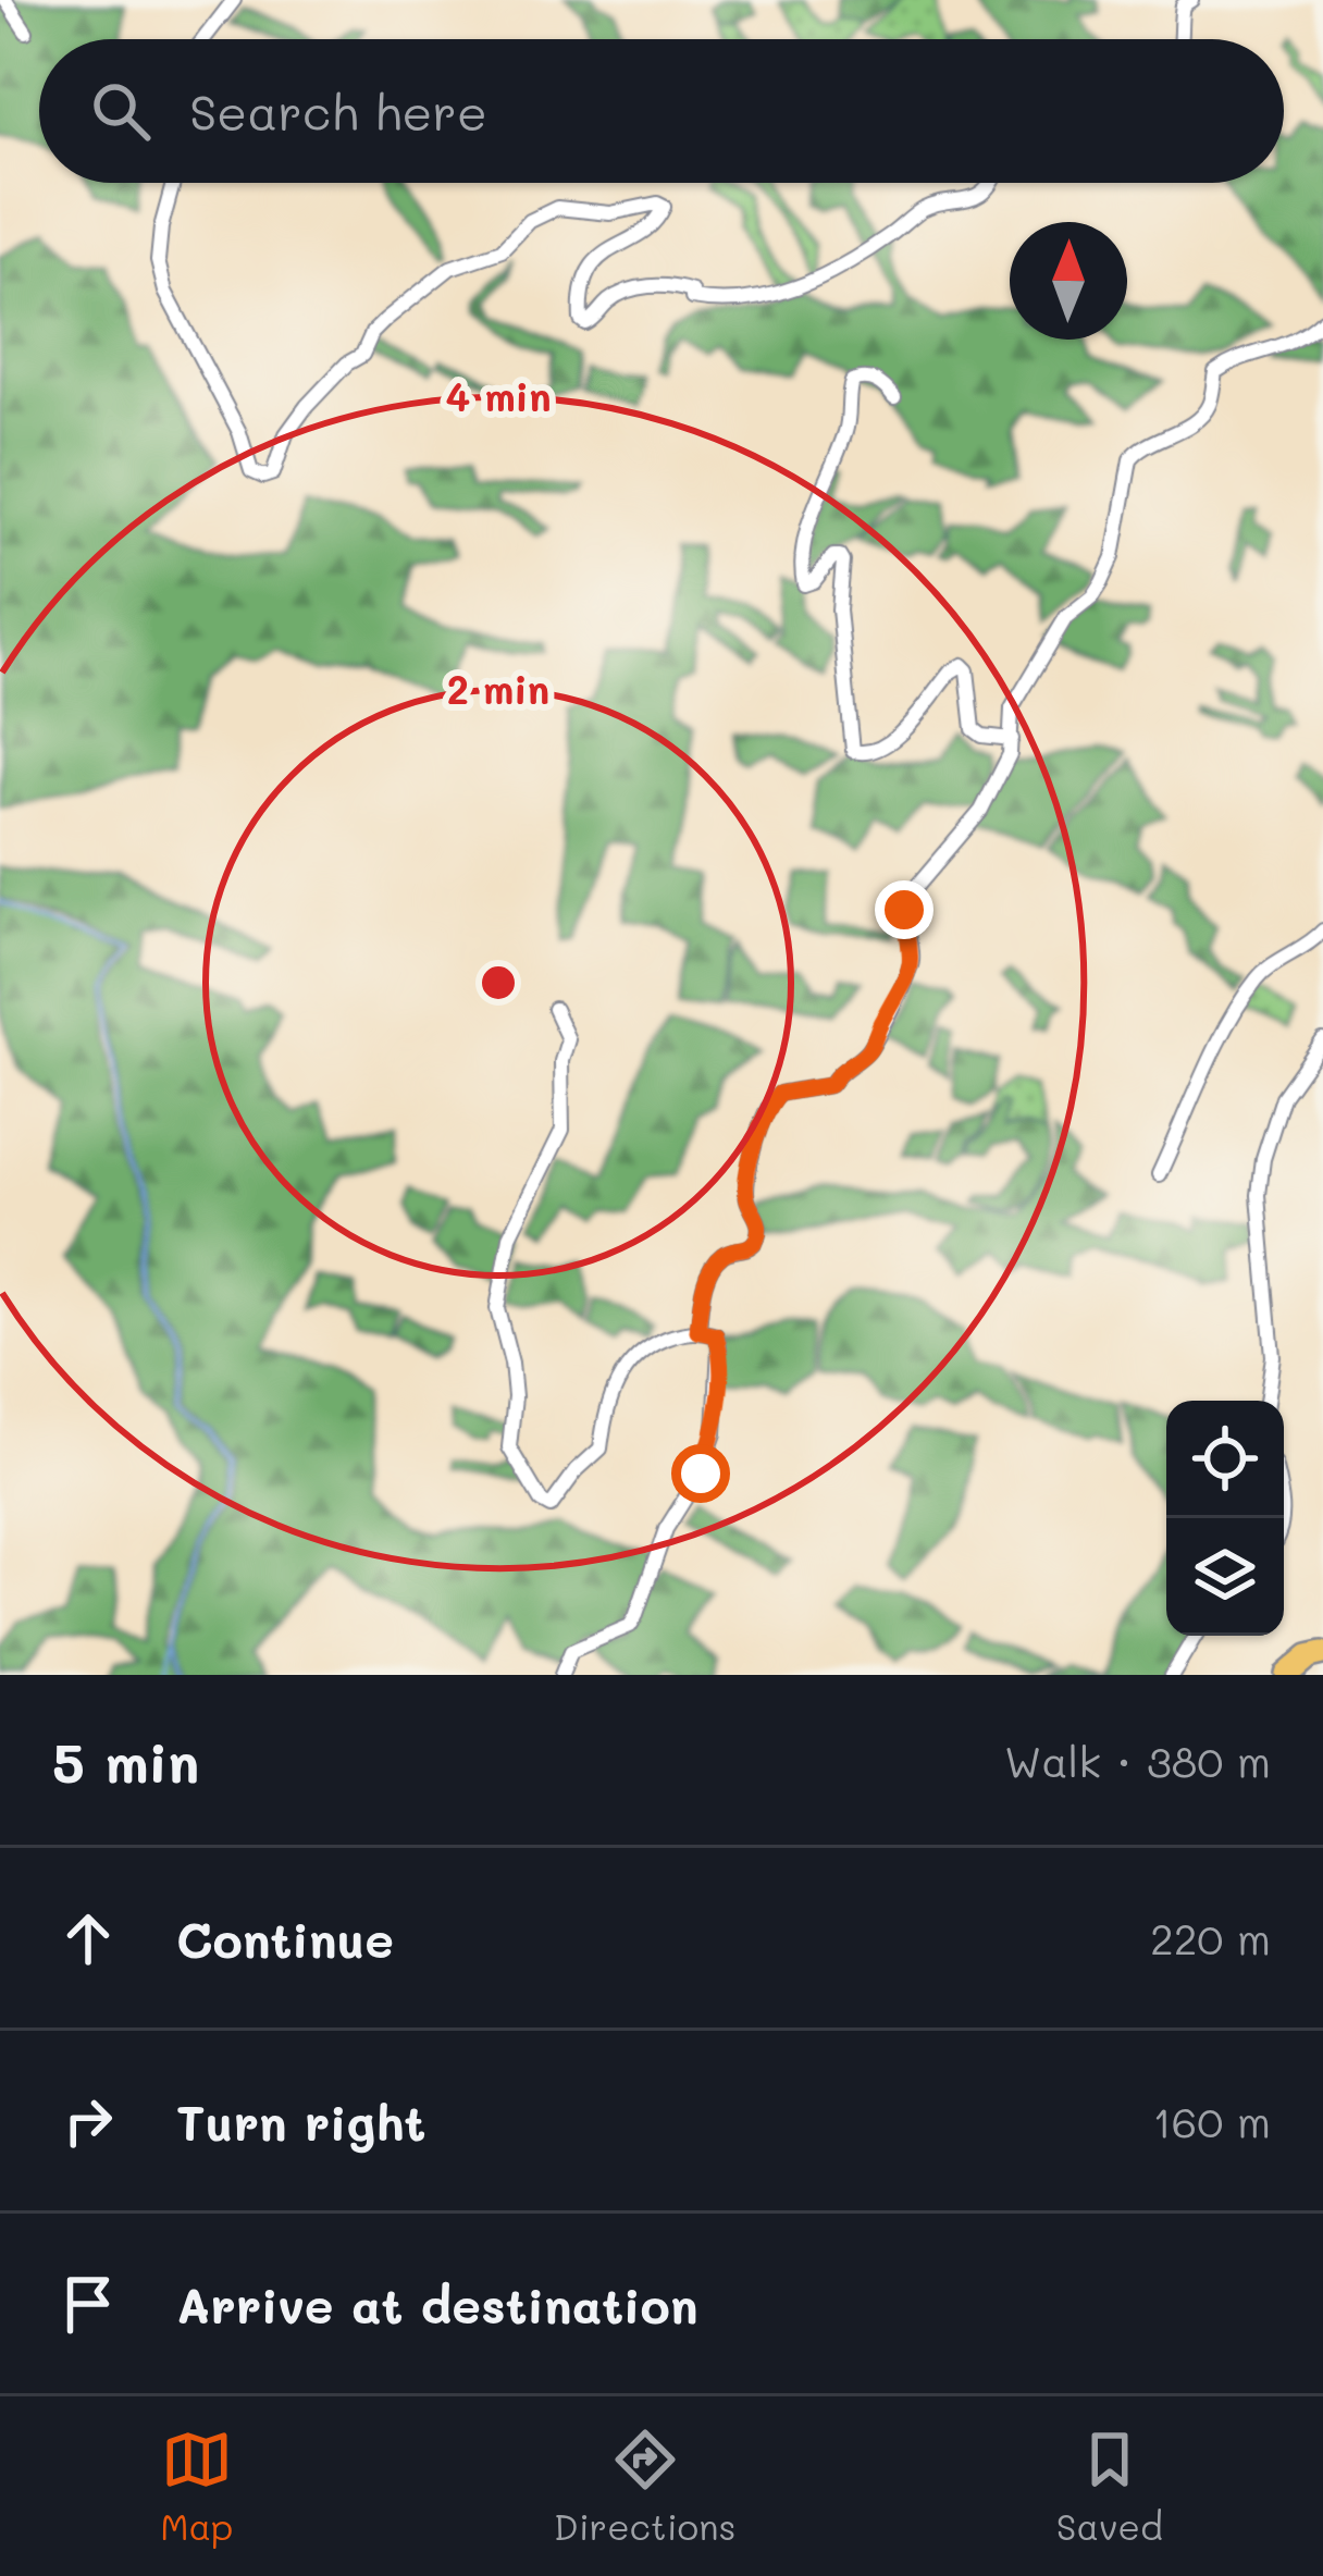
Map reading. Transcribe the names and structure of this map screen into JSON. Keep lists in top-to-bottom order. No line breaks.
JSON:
{"north":"top","page":{"search":"Search here","heading":["5 min","Walk · 380 m"],"list":[["Continue","220 m"],["Turn right","160 m"],"Arrive at destination"],"nav":["Map","Directions","Saved"]},"rings":["4 min","2 min"]}
